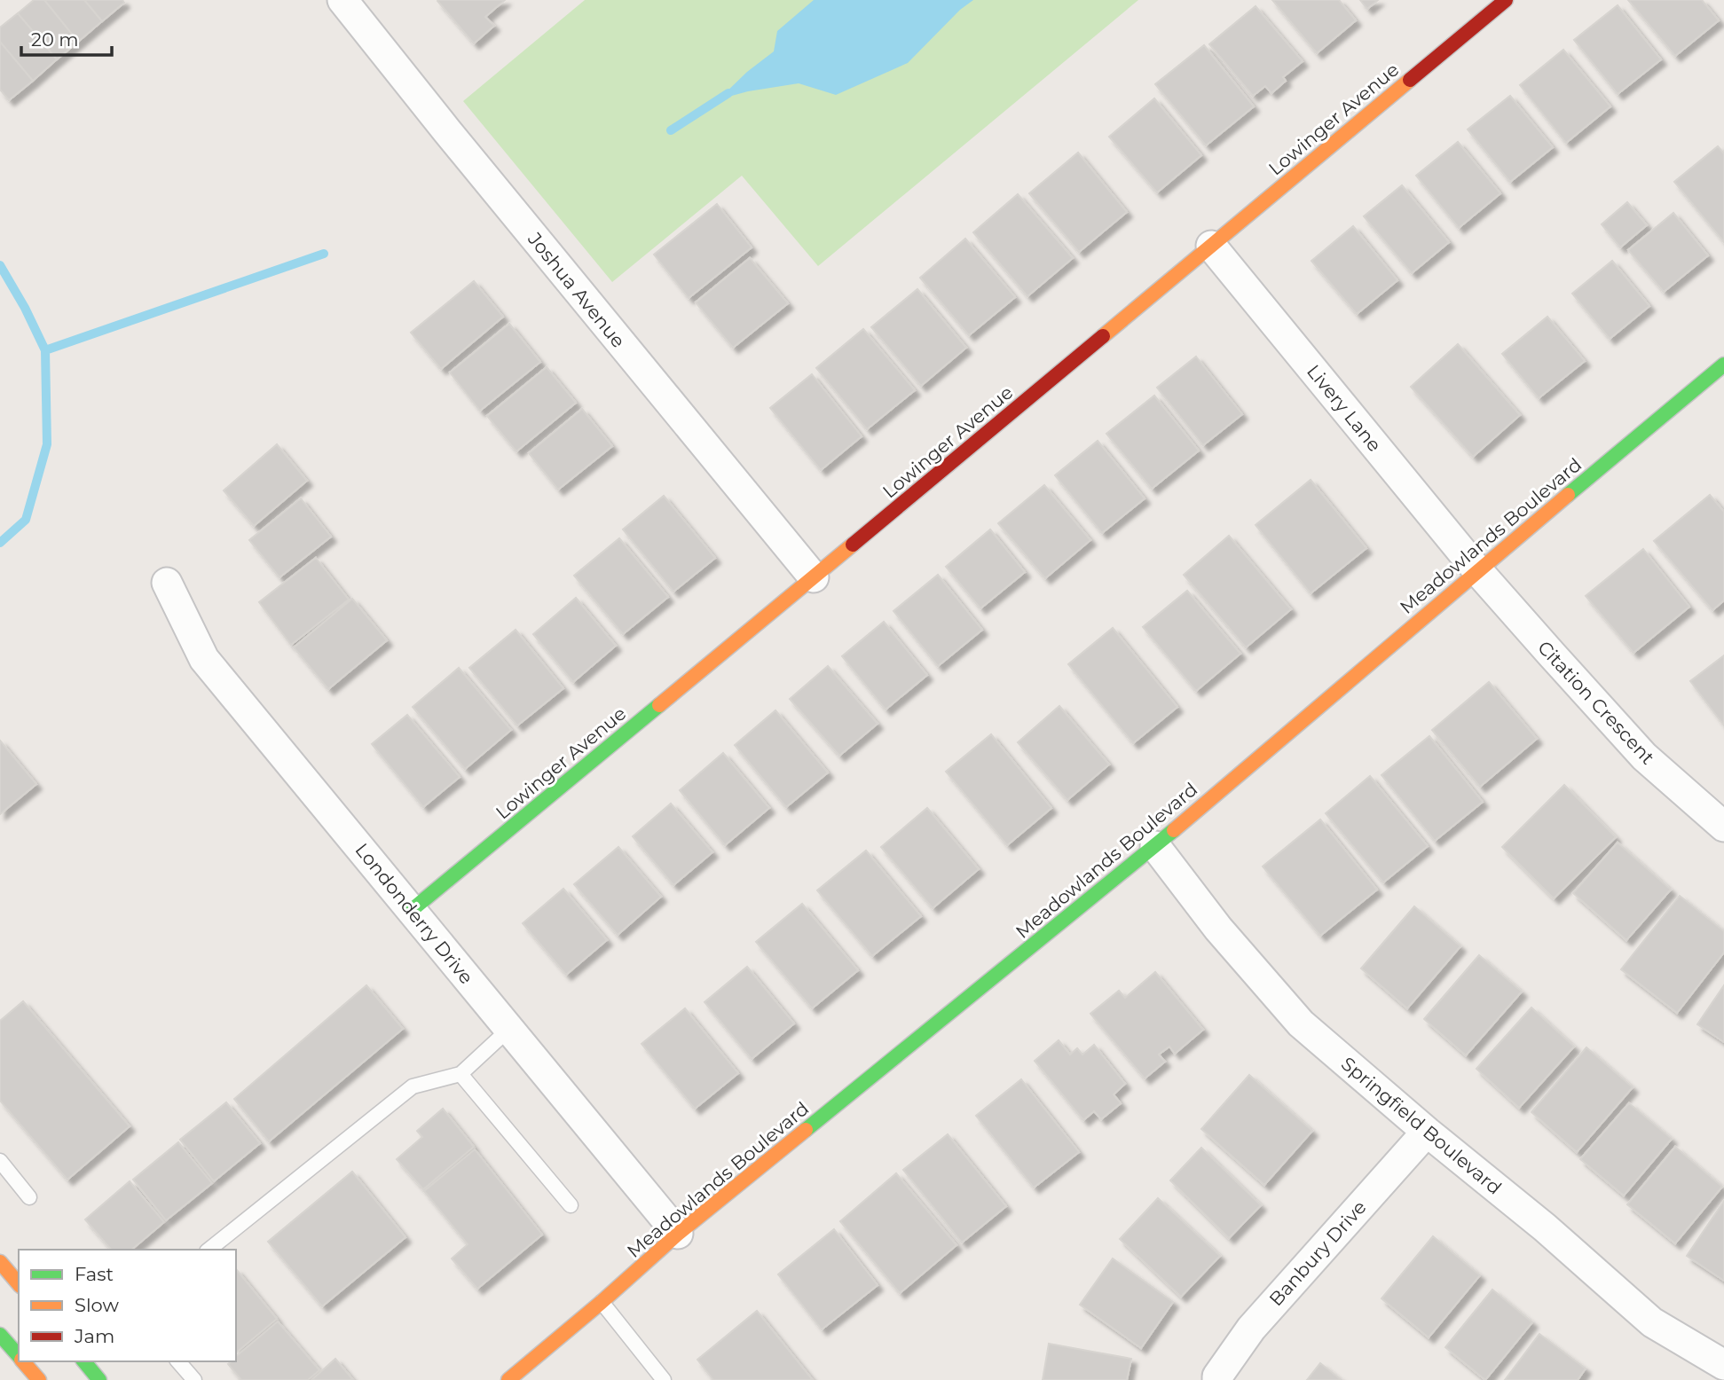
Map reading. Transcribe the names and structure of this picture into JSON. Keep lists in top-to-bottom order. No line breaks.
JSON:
{"streets":{"street":["Lowinger Avenue","Joshua Avenue","Livery Lane","Meadowlands Boulevard","Citation Crescent","Londonderry Drive","Springfield Boulevard","Banbury Drive"]},"crossings":[["Lowinger Avenue","Joshua Avenue"],["Lowinger Avenue","Livery Lane"],["Lowinger Avenue","Londonderry Drive"],["Livery Lane","Meadowlands Boulevard"],["Livery Lane","Citation Crescent"],["Meadowlands Boulevard","Citation Crescent"],["Meadowlands Boulevard","Londonderry Drive"],["Meadowlands Boulevard","Springfield Boulevard"],["Springfield Boulevard","Banbury Drive"]],"legend":["Fast","Slow","Jam"],"scale_bar":"20 m"}
